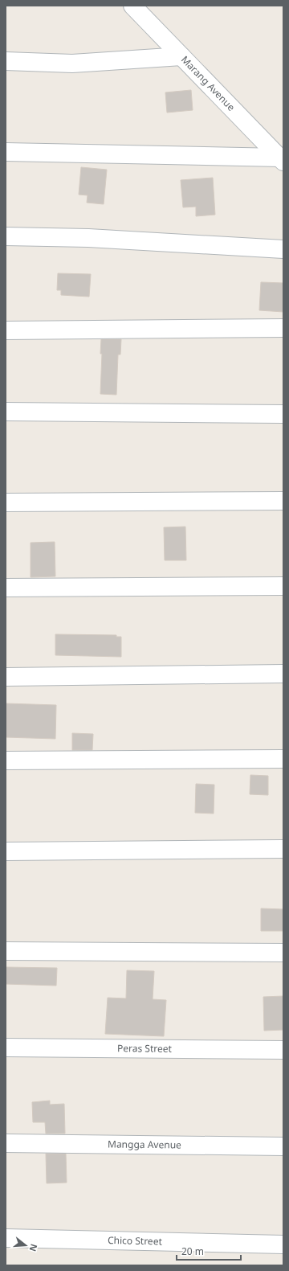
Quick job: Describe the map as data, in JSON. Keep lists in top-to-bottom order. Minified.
{"streets":{"street":["Marang Avenue","Peras Street","Mangga Avenue","Chico Street"]},"scale_bar":"20 m","north":"right"}
